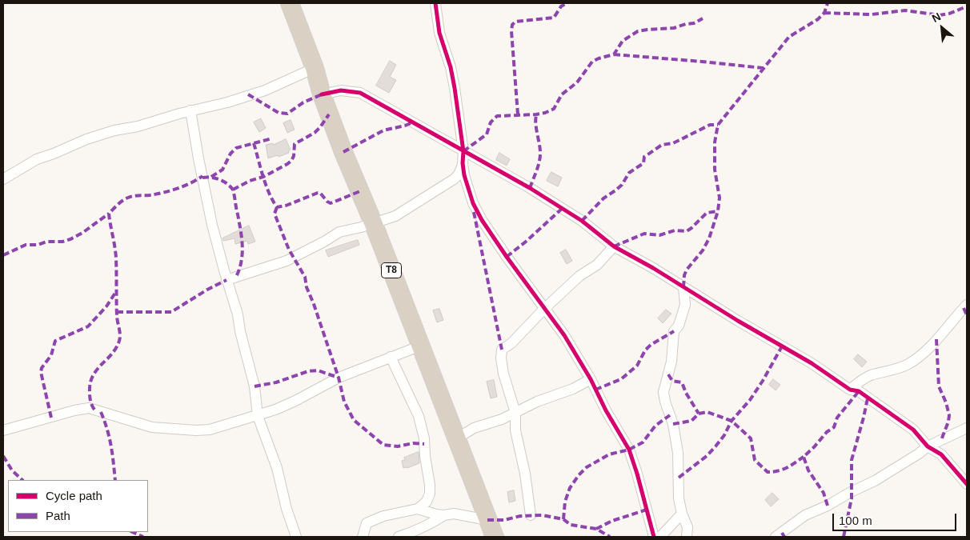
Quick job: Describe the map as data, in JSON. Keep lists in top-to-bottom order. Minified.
{"streets":{"highway":["T8"]},"legend":["Cycle path","Path"],"scale_bar":"100 m","north":"top left"}
